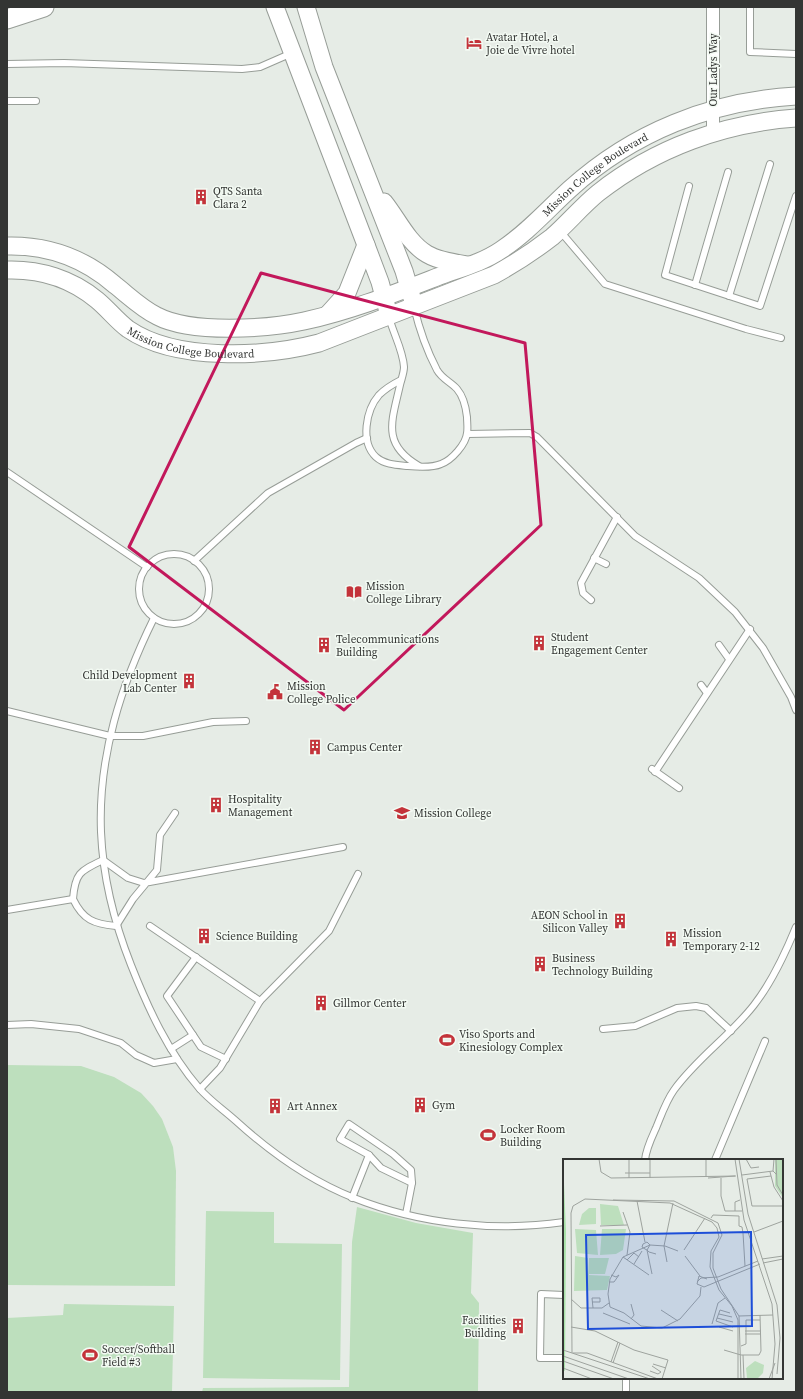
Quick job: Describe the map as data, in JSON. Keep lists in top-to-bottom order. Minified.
{"streets":{"street":["Our Ladys Way","Mission College Boulevard"]},"crossings":[["Our Ladys Way","Mission College Boulevard"]],"places":{"hotel":["Avatar Hotel, a Joie de Vivre hotel"],"building":["QTS Santa Clara 2","Student Engagement Center","Telecommunications Building","Child Development Lab Center","Campus Center","Hospitality Management","AEON School in Silicon Valley","Science Building","Mission Temporary 2-12","Business Technology Building","Gillmor Center","Gym","Art Annex","Facilities Building"],"library":["Mission College Library"],"public building":["Mission College Police"],"school or university":["Mission College"],"sports":["Viso Sports and Kinesiology Complex","Locker Room Building","Soccer/Softball Field #3"]}}
